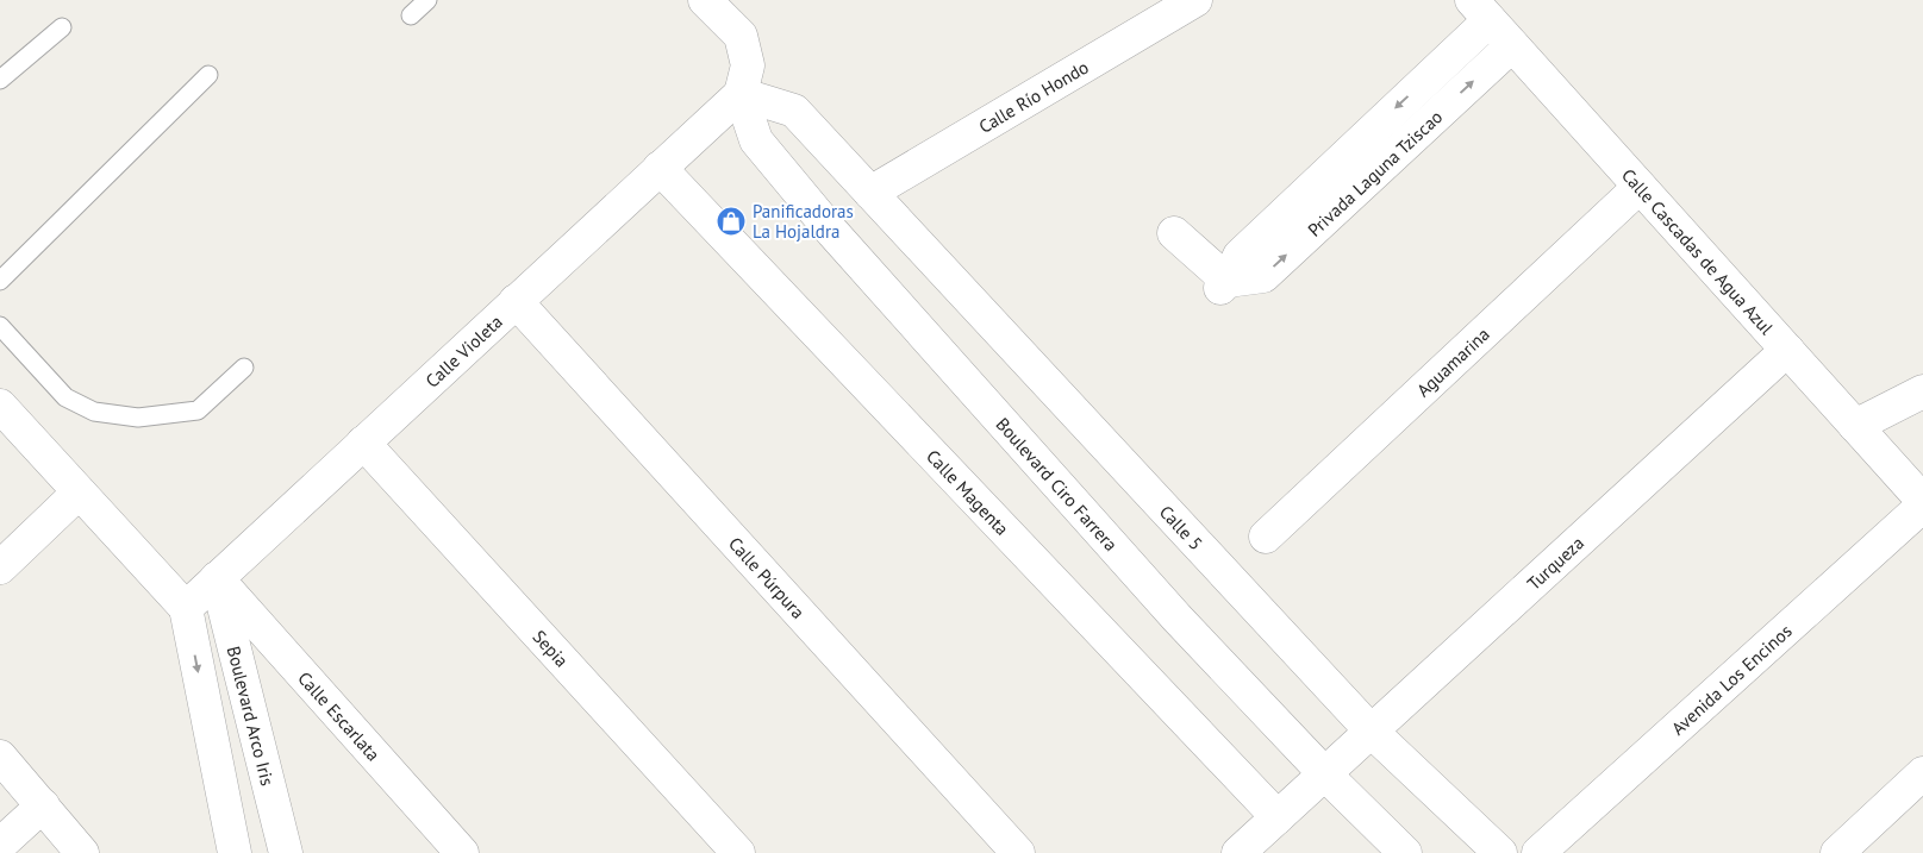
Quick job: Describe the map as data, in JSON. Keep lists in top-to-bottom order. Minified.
{"streets":{"street":["Calle Río Hondo","Privada Laguna Tziscao","Calle Cascadas de Agua Azul","Calle Violeta","Aguamarina","Boulevard Ciro Farrera","Calle Magenta","Calle 5","Turqueza","Calle Púrpura","Sepia","Avenida Los Encinos","Boulevard Arco Iris","Calle Escarlata"]},"crossings":[["Calle Río Hondo","Calle 5"],["Privada Laguna Tziscao","Calle Cascadas de Agua Azul"],["Calle Cascadas de Agua Azul","Aguamarina"],["Calle Cascadas de Agua Azul","Turqueza"],["Calle Violeta","Boulevard Ciro Farrera"],["Calle Violeta","Calle Magenta"],["Calle Violeta","Calle 5"],["Calle Violeta","Calle Púrpura"],["Calle Violeta","Sepia"],["Calle Violeta","Boulevard Arco Iris"],["Calle Violeta","Calle Escarlata"],["Boulevard Ciro Farrera","Calle 5"],["Boulevard Ciro Farrera","Turqueza"],["Calle Magenta","Turqueza"],["Calle 5","Turqueza"],["Boulevard Arco Iris","Calle Escarlata"]],"places":{"shop":["Panificadoras La Hojaldra"]}}
